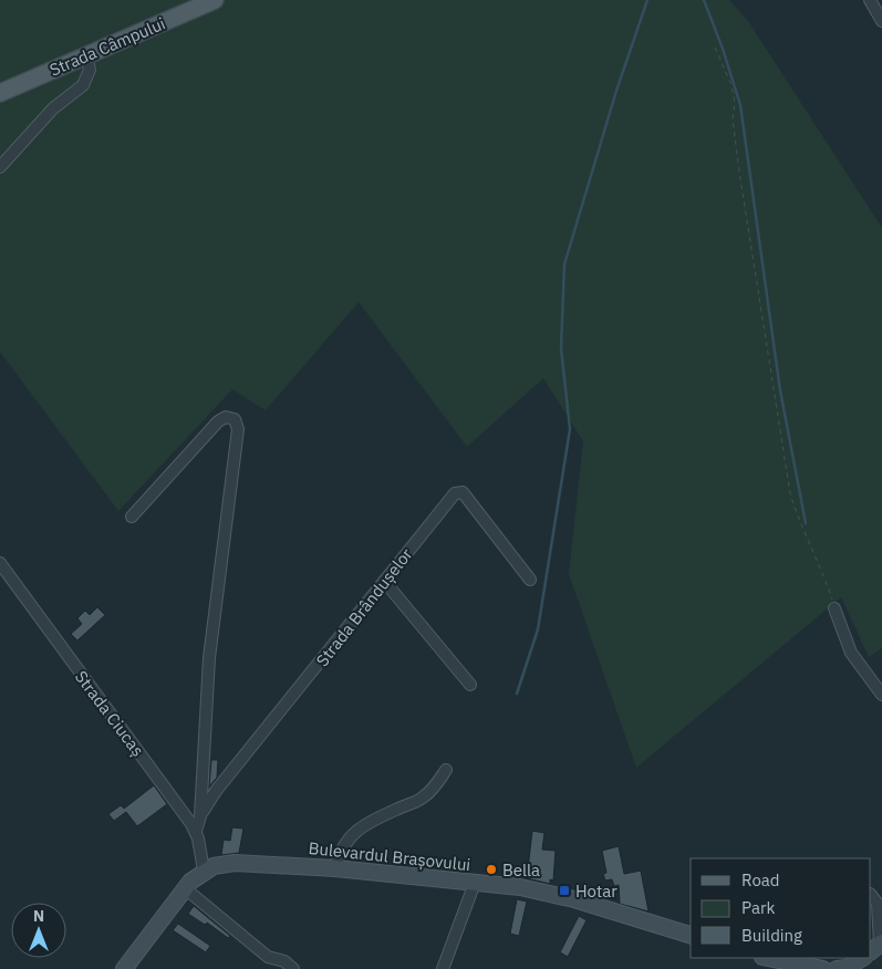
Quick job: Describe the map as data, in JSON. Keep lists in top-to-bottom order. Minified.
{"streets":{"main road":["Strada Câmpului","Bulevardul Brașovului"],"street":["Strada Brândușelor","Strada Ciucaș"]},"crossings":[["Strada Brândușelor","Strada Ciucaș"],["Strada Ciucaș","Bulevardul Brașovului"]],"places":{"other":["Bella"],"transit":["Hotar"]},"legend":["Road","Park","Building"],"north":"top"}
